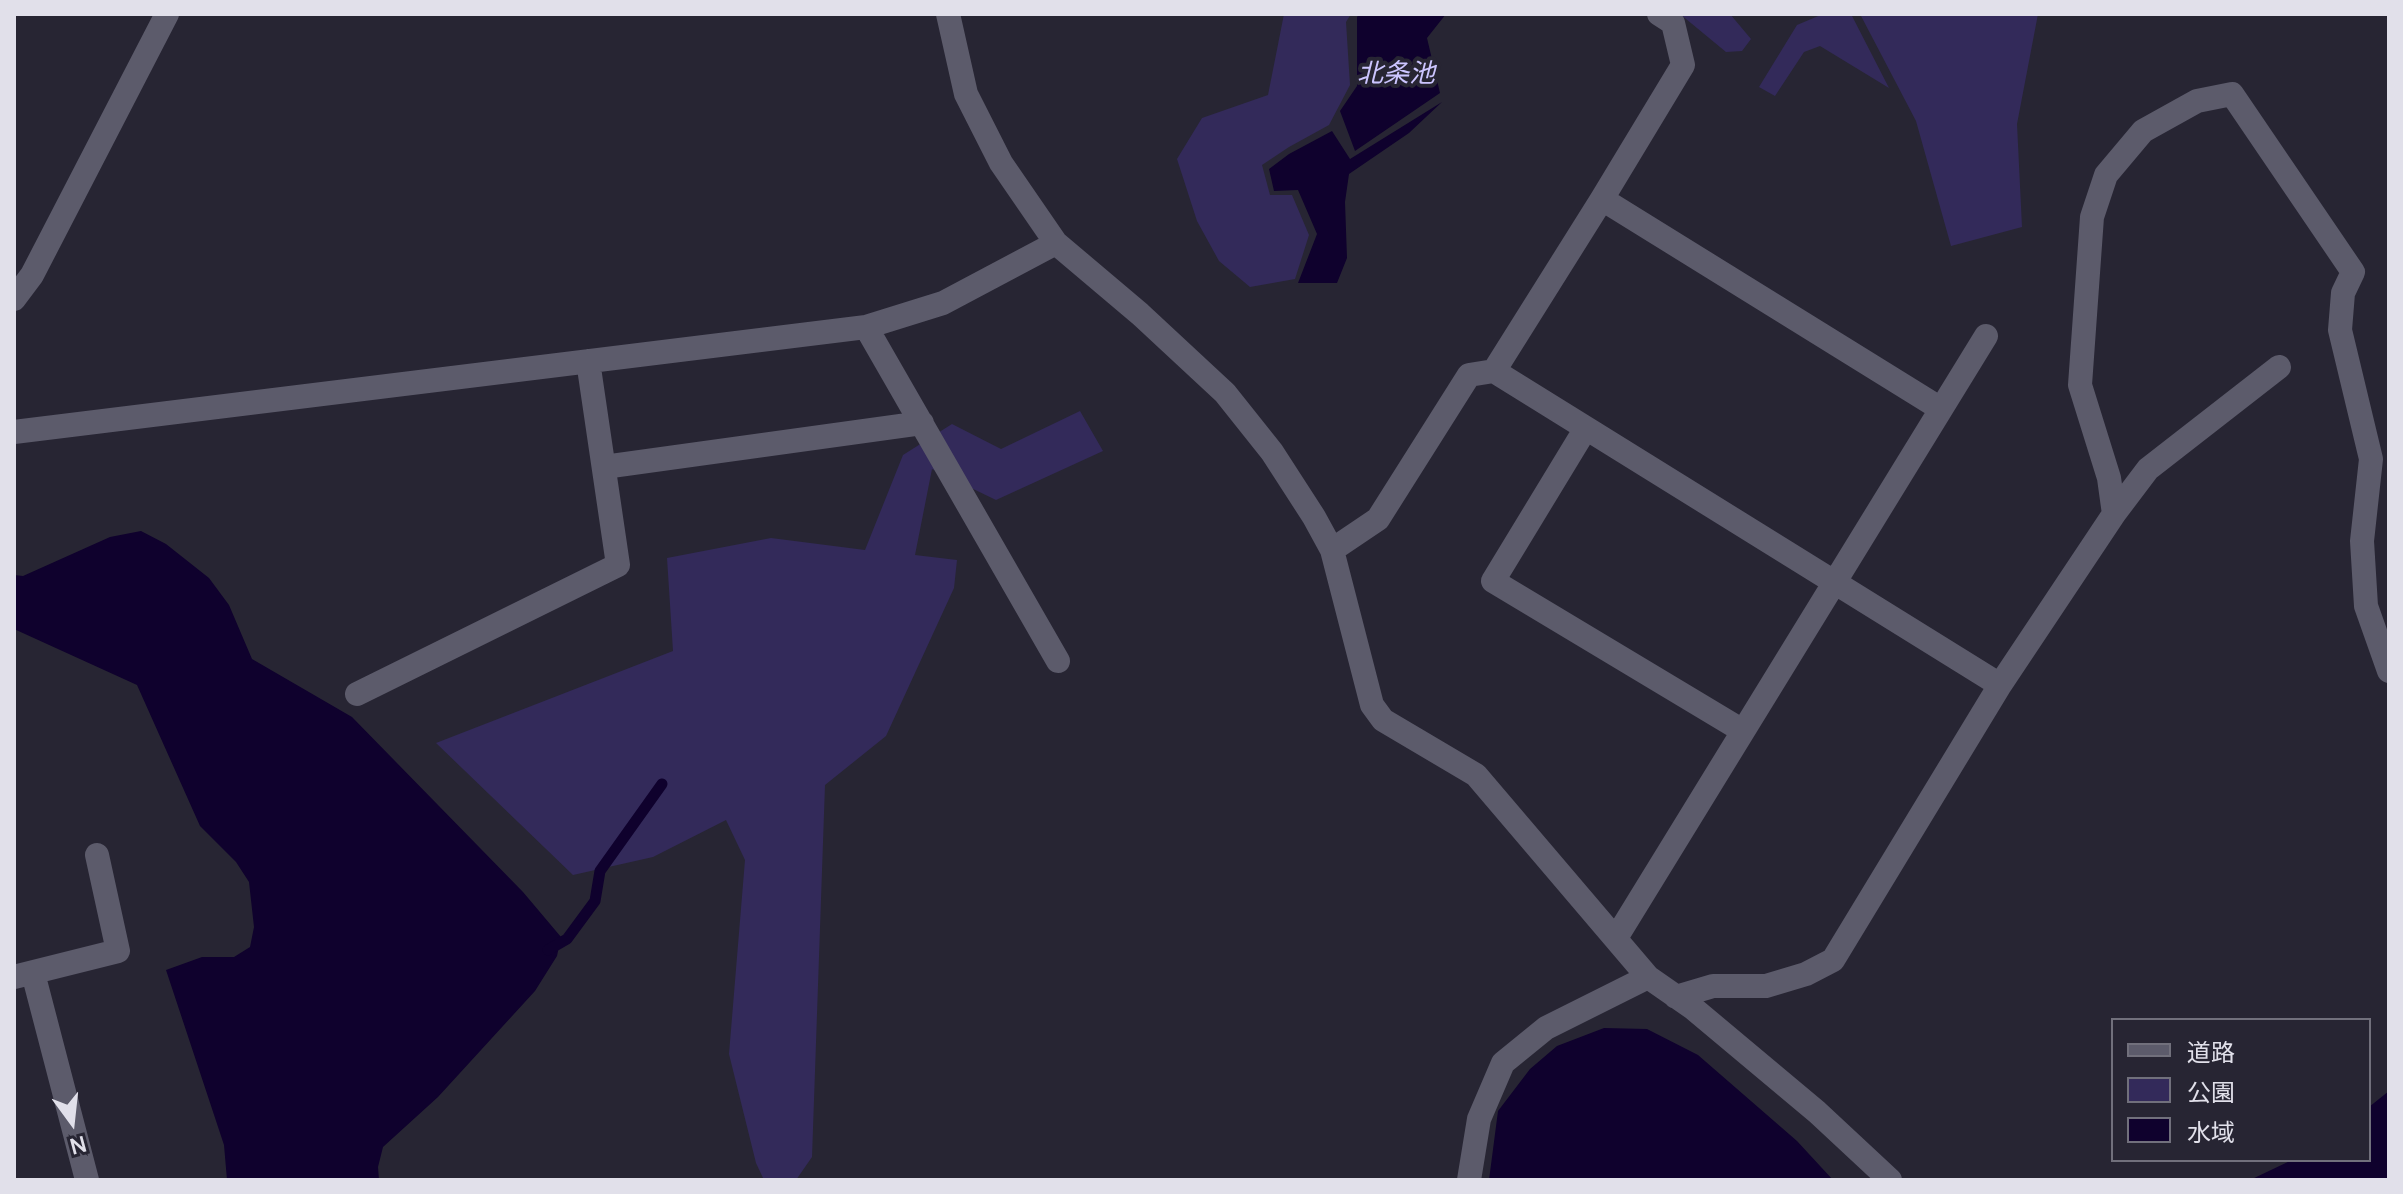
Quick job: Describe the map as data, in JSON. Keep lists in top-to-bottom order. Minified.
{"water":["北条池"],"legend":["道路","公園","水域"],"north":"bottom"}
